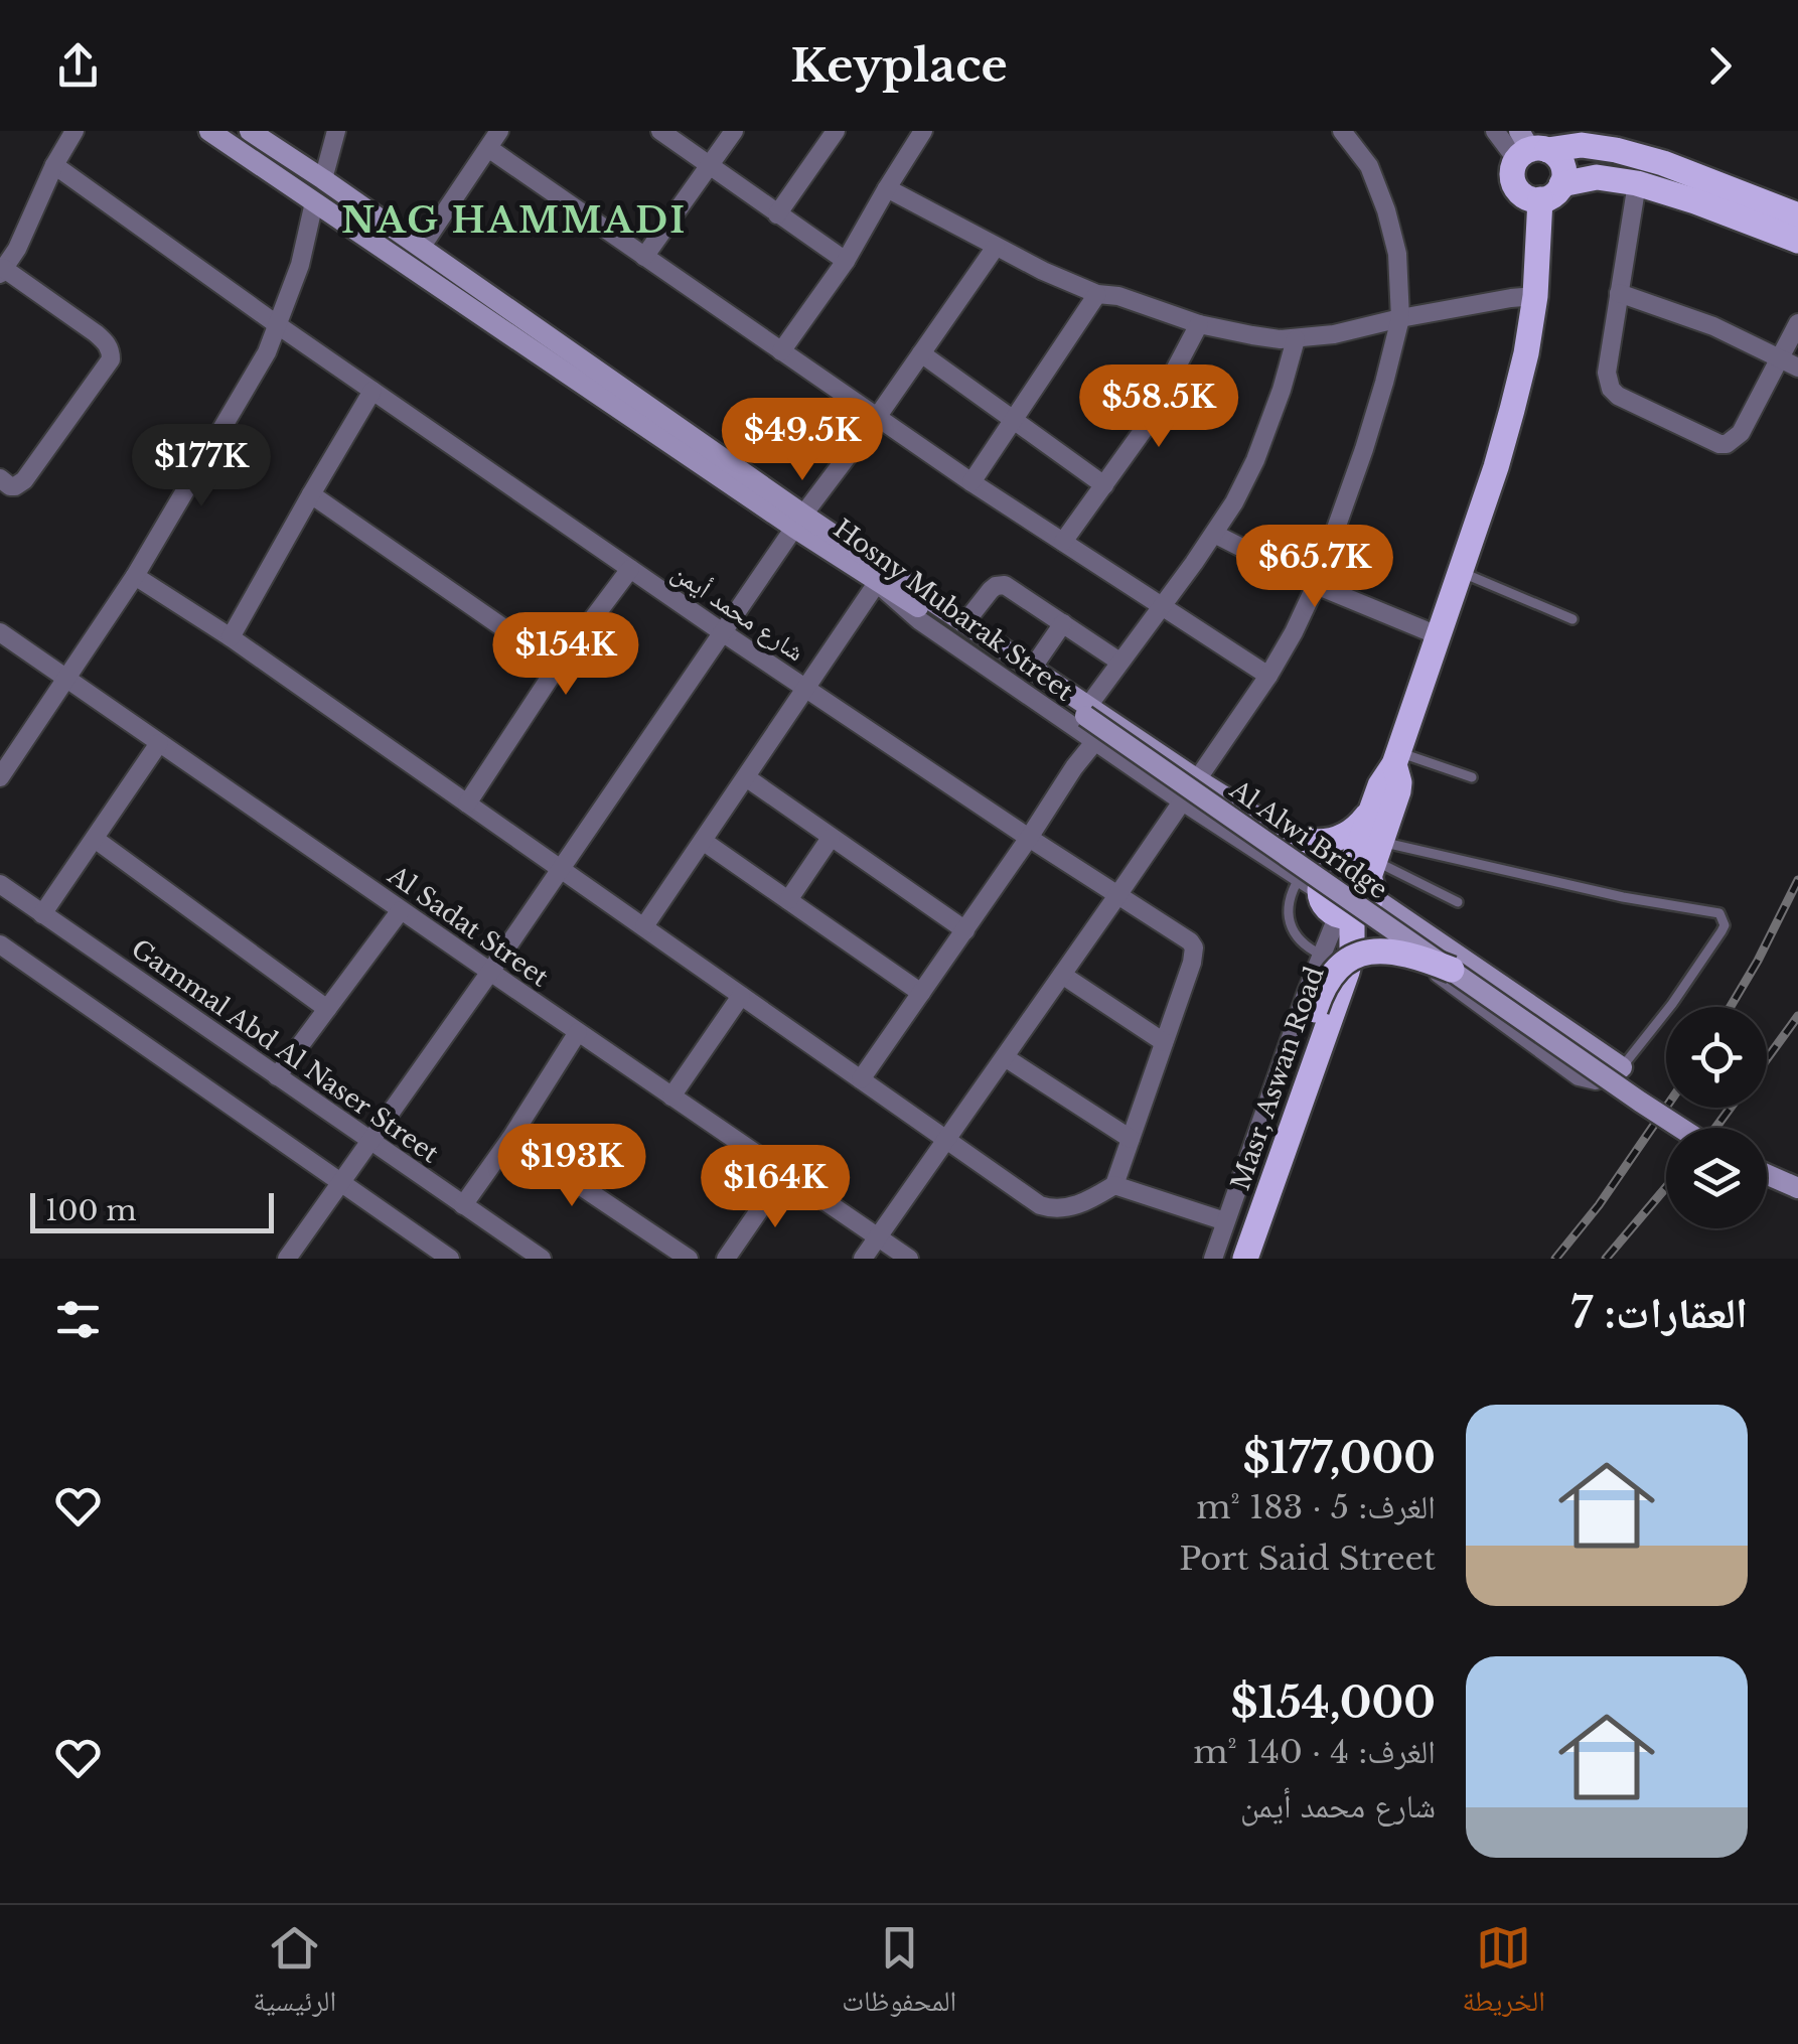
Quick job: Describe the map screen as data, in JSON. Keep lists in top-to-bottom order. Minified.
{"streets":{"main road":["Hosny Mubarak Street","Al Alwi Bridge","Masr, Aswan Road"],"street":["شارع محمد أيمن","Al Sadat Street","Gammal Abd Al Naser Street"]},"crossings":[["Hosny Mubarak Street","Al Alwi Bridge"],["Hosny Mubarak Street","Masr, Aswan Road"]],"districts":["NAG HAMMADI"],"scale_bar":"100 m","page":{"header":"Keyplace","price":["$58.5K","$49.5K","$177K","$65.7K","$154K","$193K","$164K"],"scale":"100 m","heading":"العقارات: 7","list":[{"name":"$177,000","note":"الغرف: 5 · 183 m² · Port Said Street"},{"name":"$154,000","note":"الغرف: 4 · 140 m² · شارع محمد أيمن"}],"tabs":["الخريطة","المحفوظات","الرئيسية"]}}
